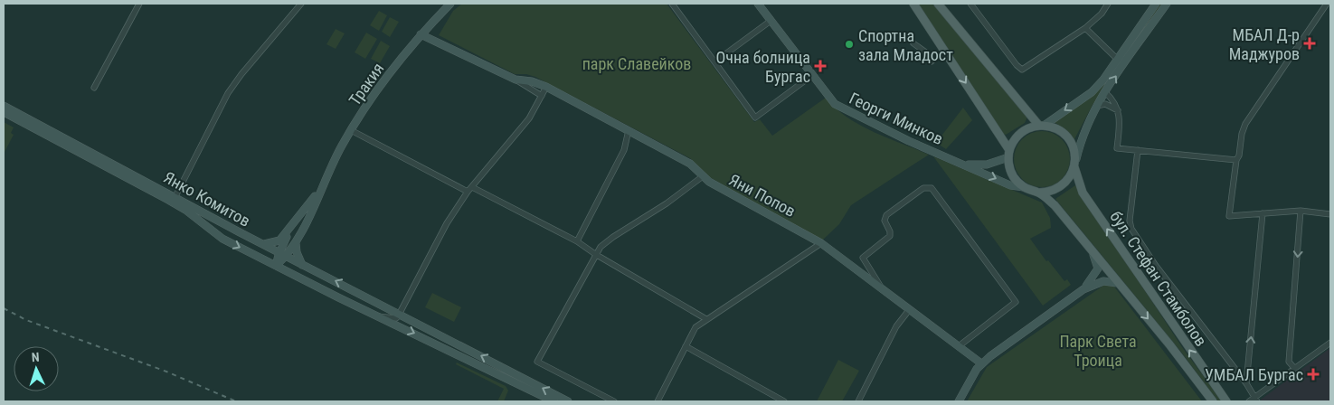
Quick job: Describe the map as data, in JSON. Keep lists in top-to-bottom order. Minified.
{"streets":{"main road":["Тракия","Георги Минков","Яни Попов","Янко Комитов","бул. Стефан Стамболов"]},"crossings":[["Тракия","Яни Попов"],["Тракия","Янко Комитов"],["Георги Минков","бул. Стефан Стамболов"]],"parks":["парк Славейков","Парк Света Троица"],"places":{"health":["МБАЛ Д-р Маджуров","Oчна болница Бургас","УМБАЛ Бургас"],"other":["Спортна зала Младост"]},"north":"top"}
